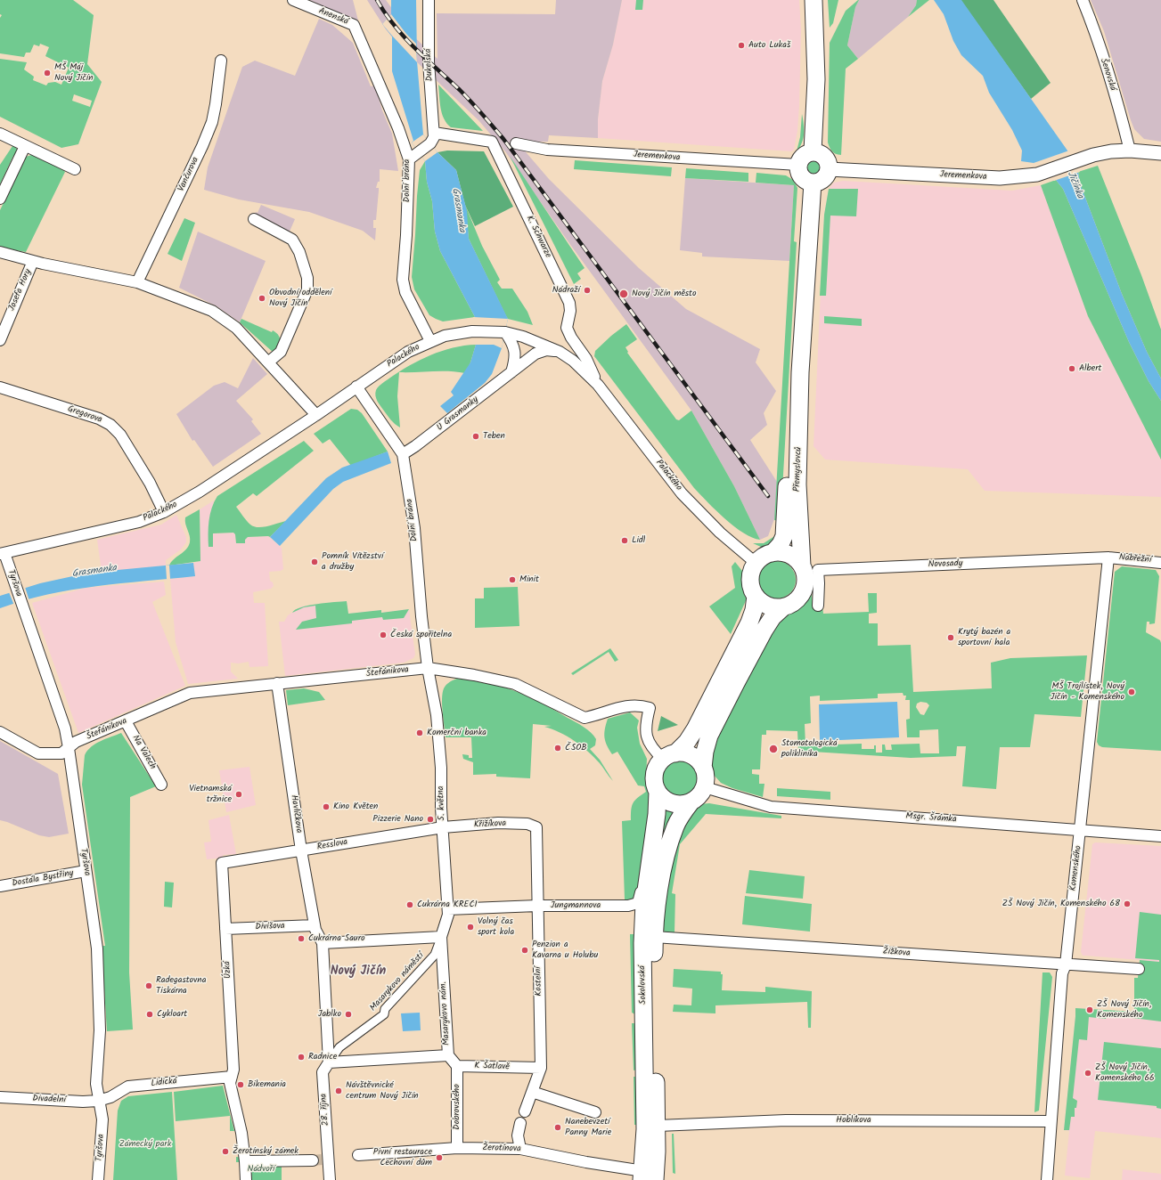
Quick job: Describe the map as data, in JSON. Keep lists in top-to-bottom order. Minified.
{"streets":{"main road":["Přemyslovců","Sokolovská"],"street":["Anenská","Dukelská","Šenovská","Jeremenkova","Vančurova","Dolní brána","K. Schwarze","Josefa Hory","Palackého","U Grasmanky","Gregorova","Nábřežní","Novosady","Tyršova","Štefánikova","Na Valech","5. května","Havlíčkova","Msgr. Šrámka","Křižíkova","Resslova","Komenského","Dostála Bystřiny","Jungmannova","Divišova","Žižkova","Úzká","Kostelní","Masarykovo náměstí","Masarykovo nám.","K Šatlavě","Lidická","Divadelní","Dobrovského","28. října","Hoblíkova","Žerotínova"]},"crossings":[["Anenská","Dolní brána"],["Dukelská","K. Schwarze"],["Šenovská","Jeremenkova"],["Jeremenkova","Přemyslovců"],["Dolní brána","Palackého"],["Dolní brána","U Grasmanky"],["Dolní brána","Štefánikova"],["Dolní brána","5. května"],["K. Schwarze","Palackého"],["Palackého","U Grasmanky"],["Palackého","Gregorova"],["Palackého","Přemyslovců"],["Palackého","Tyršova"],["Nábřežní","Novosady"],["Nábřežní","Komenského"],["Novosady","Komenského"],["Tyršova","Štefánikova"],["Tyršova","Dostála Bystřiny"],["Tyršova","Lidická"],["Tyršova","Divadelní"],["Štefánikova","Na Valech"],["Štefánikova","5. května"],["Štefánikova","Havlíčkova"],["Štefánikova","Msgr. Šrámka"],["Štefánikova","Sokolovská"],["5. května","Křižíkova"],["5. května","Resslova"],["5. května","Jungmannova"],["5. května","Masarykovo náměstí"],["5. května","Masarykovo nám."],["Havlíčkova","Resslova"],["Havlíčkova","Divišova"],["Msgr. Šrámka","Komenského"],["Msgr. Šrámka","Sokolovská"],["Křižíkova","Resslova"],["Křižíkova","Kostelní"],["Resslova","Úzká"],["Komenského","Žižkova"],["Komenského","Hoblíkova"],["Jungmannova","Kostelní"],["Jungmannova","Sokolovská"],["Divišova","Úzká"],["Žižkova","Sokolovská"],["Úzká","Lidická"],["Kostelní","K Šatlavě"],["Masarykovo náměstí","Masarykovo nám."],["Masarykovo náměstí","28. října"],["Sokolovská","Hoblíkova"],["Sokolovská","Žerotínova"],["Masarykovo nám.","28. října"],["K Šatlavě","Dobrovského"],["Lidická","Divadelní"],["Dobrovského","Žerotínova"]],"districts":["Nový Jičín"],"water":["Jičínka","Grasmanka"],"parks":["Zámecký park","Nádvoří"],"places":["Auto Lukaš","MŠ Máj Nový Jičín","Nádraží","Nový Jičín město","Obvodní oddělení Nový Jičín","Albert","Teben","Lidl","Pomník Vítězství a družby","Minit","Česká spořitelna","Krytý bazén a sportovní hala","MŠ Trojlístek, Nový Jičín - Komenského","Komerční banka","ČSOB","Stomatologická poliklinika","Vietnamská tržnice","Kino Květen","Pizzerie Nano","ZŠ Nový Jičín, Komenského 68","Cukrárna KRECI","Volný čas sport kola","Cukrárna Sauro","Penzion a Kavarna u Holubu","Radegastovna Tiskárna","ZŠ Nový Jičín, Komenského","Cykloart","Jablko","Radnice","ZŠ Nový Jičín, Komenského 66","Bikemania","Návštěvnické centrum Nový Jičín","Nanebevzetí Panny Marie","Žerotínský zámek","Pivní restaurace Cechovní dům"]}
